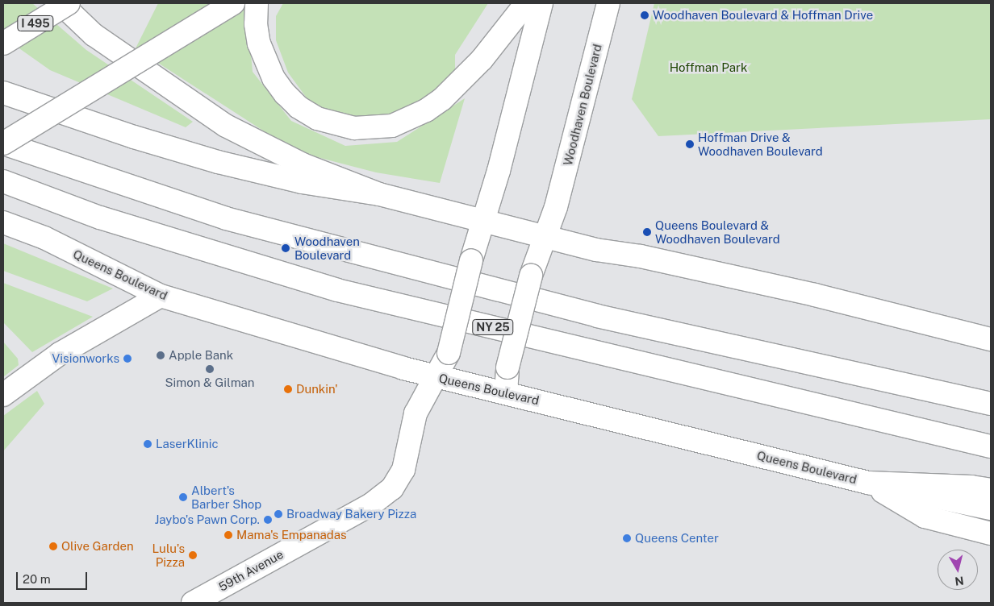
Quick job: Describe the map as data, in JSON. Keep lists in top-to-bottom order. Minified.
{"streets":{"main road":["I 495","Woodhaven Boulevard","Queens Boulevard","NY 25","59th Avenue"]},"crossings":[["Woodhaven Boulevard","Queens Boulevard"],["Queens Boulevard","59th Avenue"]],"parks":["Hoffman Park"],"places":["Woodhaven Boulevard & Hoffman Drive","Hoffman Drive & Woodhaven Boulevard","Queens Boulevard & Woodhaven Boulevard","Woodhaven Boulevard","Apple Bank","Visionworks","Simon & Gilman","Dunkin'","LaserKlinic","Albert's Barber Shop","Broadway Bakery Pizza","Jaybo's Pawn Corp.","Mama's Empanadas","Queens Center","Olive Garden","Lulu's Pizza"],"scale_bar":"20 m","north":"bottom"}
